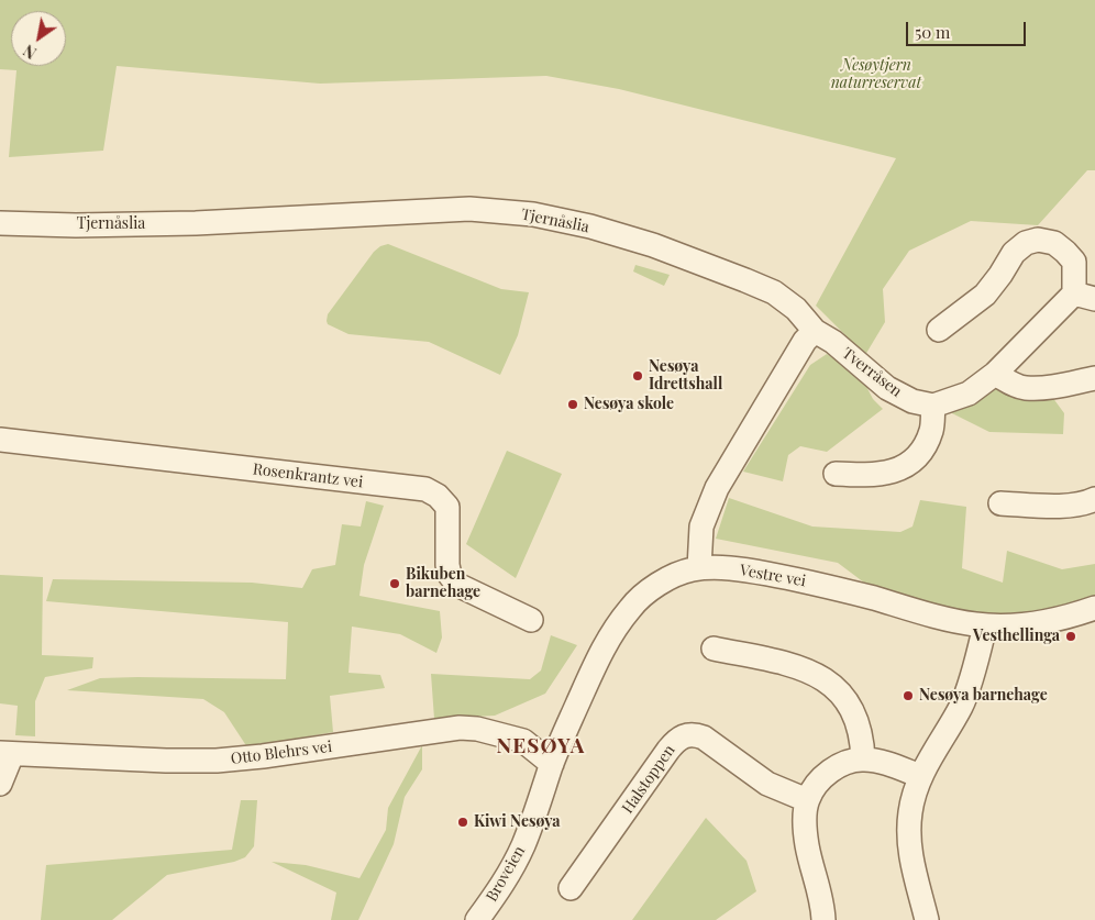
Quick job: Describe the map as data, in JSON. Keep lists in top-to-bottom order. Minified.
{"streets":{"street":["Tjernåslia","Tverråsen","Rosenkrantz vei","Vestre vei","Otto Blehrs vei","Halstoppen","Broveien"]},"crossings":[["Tjernåslia","Tverråsen"],["Vestre vei","Otto Blehrs vei"],["Vestre vei","Broveien"],["Otto Blehrs vei","Broveien"]],"districts":["NESØYA"],"parks":["Nesøytjern naturreservat"],"places":["Nesøya Idrettshall","Nesøya skole","Bikuben barnehage","Vesthellinga","Nesøya barnehage","Kiwi Nesøya"],"scale_bar":"50 m","north":"bottom left"}
